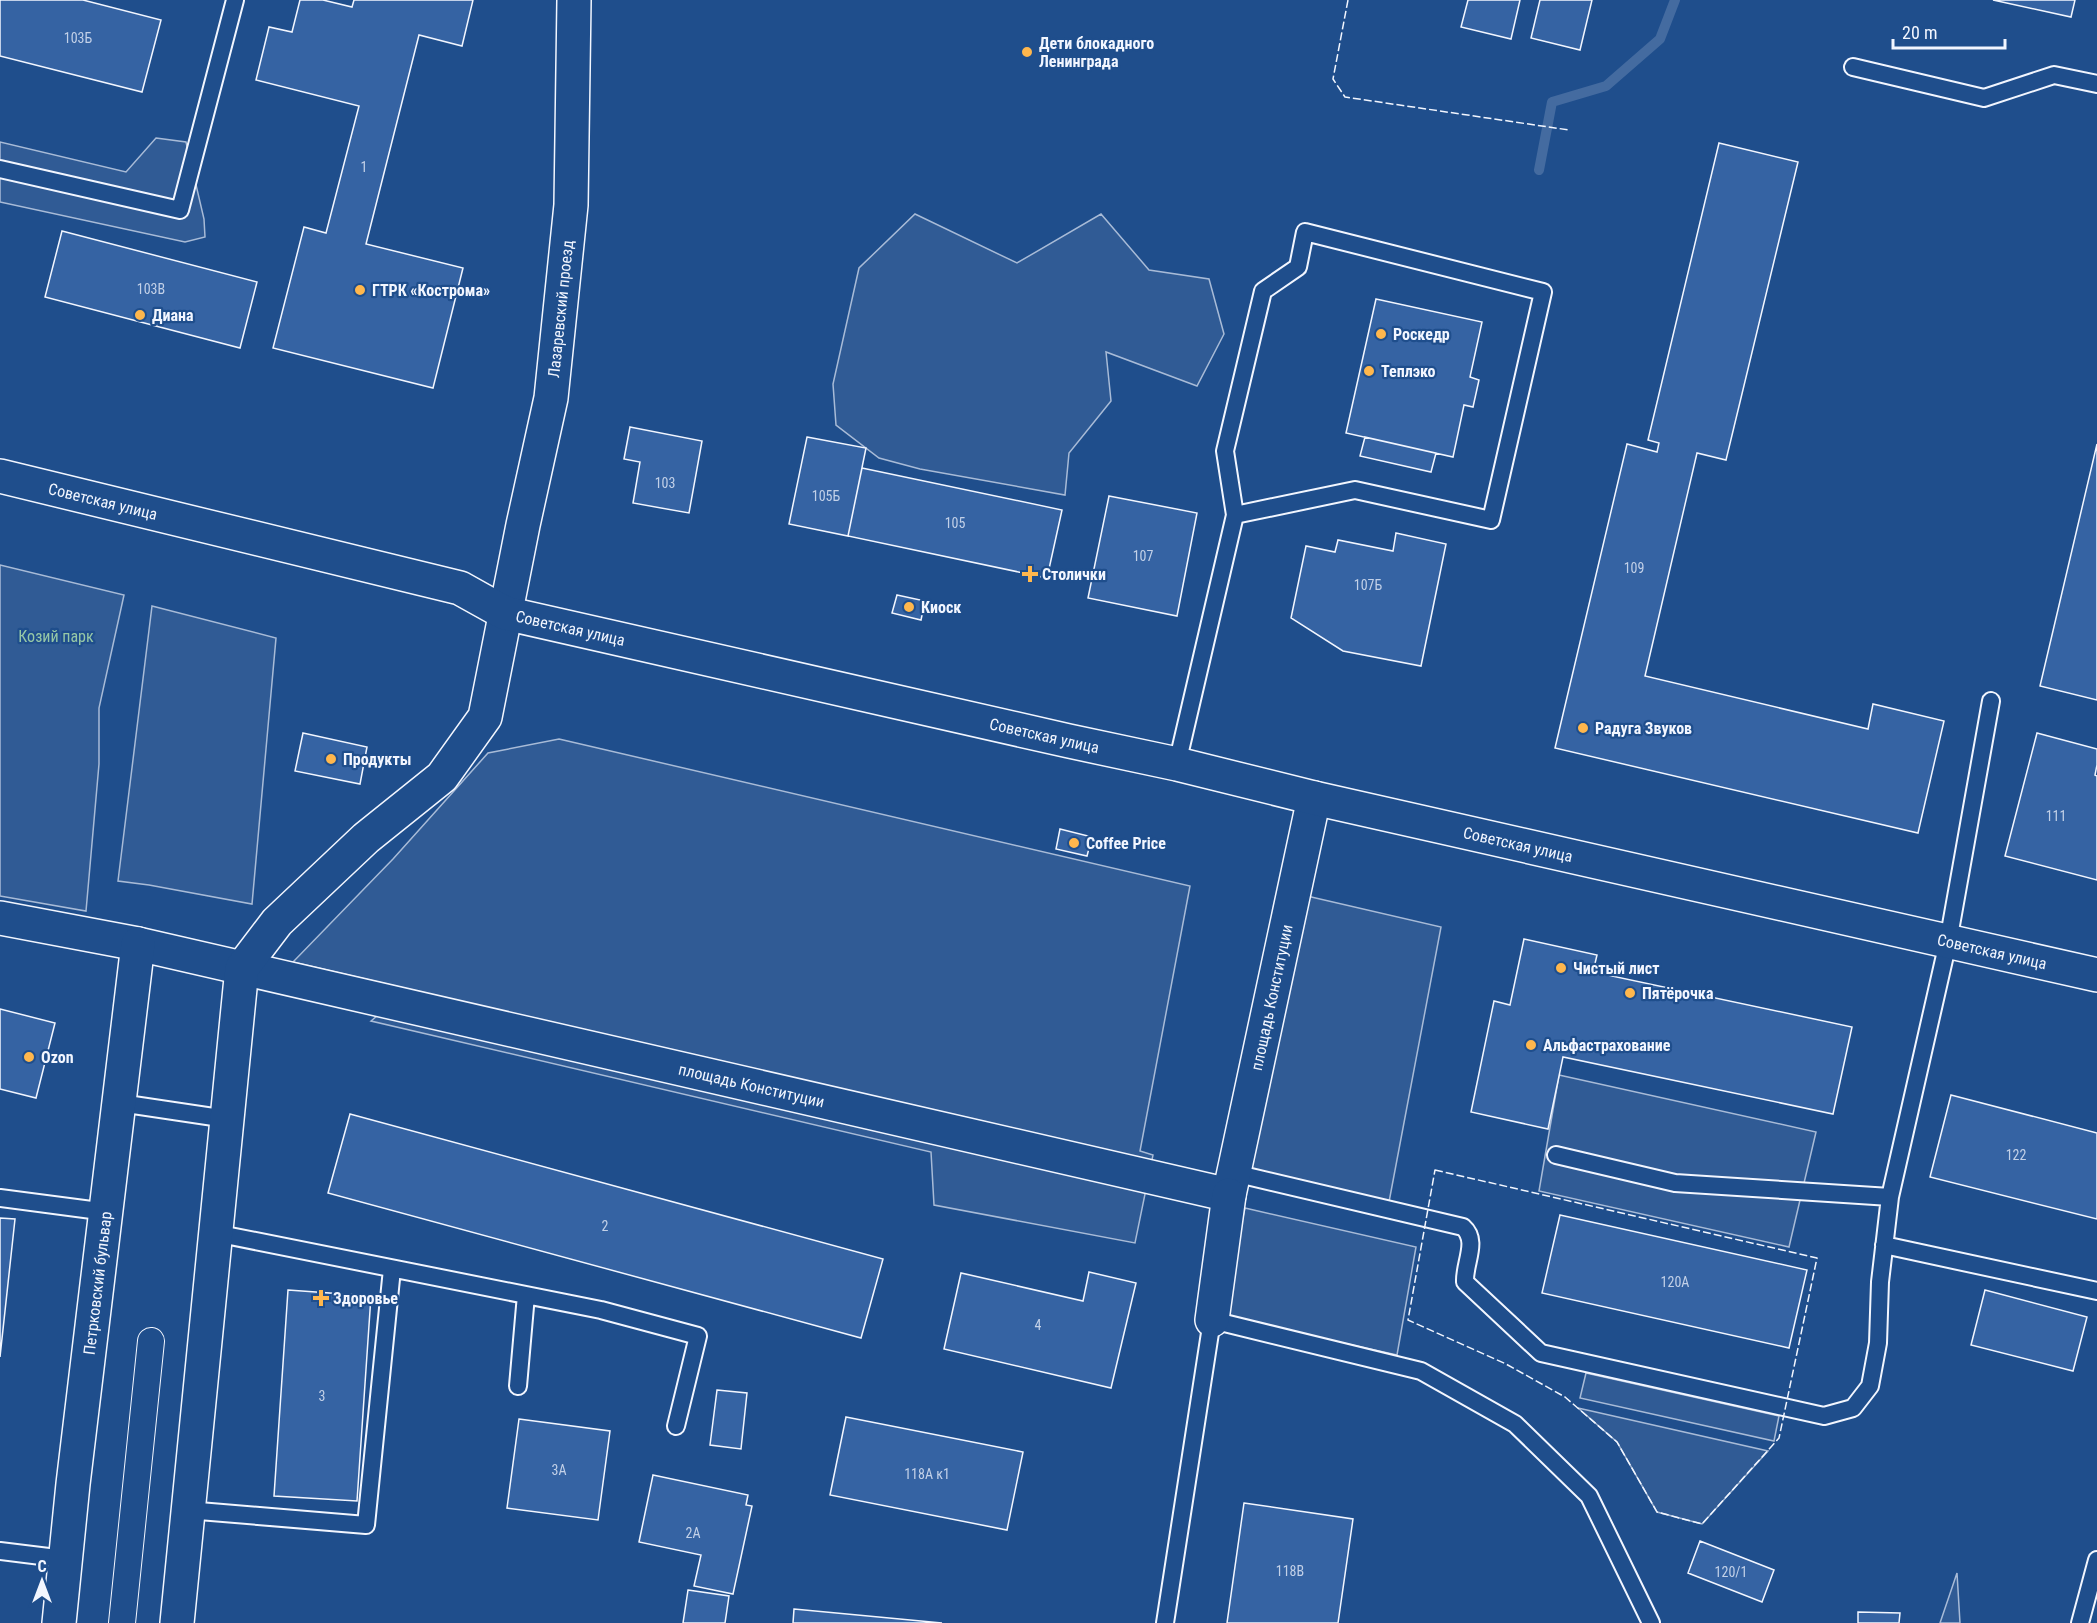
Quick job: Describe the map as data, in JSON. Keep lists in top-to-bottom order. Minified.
{"streets":{"street":["Лазаревский проезд","Советская улица","площадь Конституции","Петрковский бульвар"]},"crossings":[["Лазаревский проезд","Советская улица"],["Советская улица","площадь Конституции"],["площадь Конституции","Петрковский бульвар"]],"parks":["Козий парк"],"places":{"other":["Дети блокадного Ленинграда","ГТРК «Кострома»","Диана","Роскедр","Теплэко","Киоск","Радуга Звуков","Продукты","Coffee Price","Чистый лист","Пятёрочка","Альфастрахование","Ozon"],"health":["Столички","Здоровье"]},"house_numbers":["103Б","1","103В","103","105Б","105","107","109","107Б","111","122","2","120А","4","3","3А","118А к1","2А","118В","120/1"],"scale_bar":"20 m","north":"top"}
